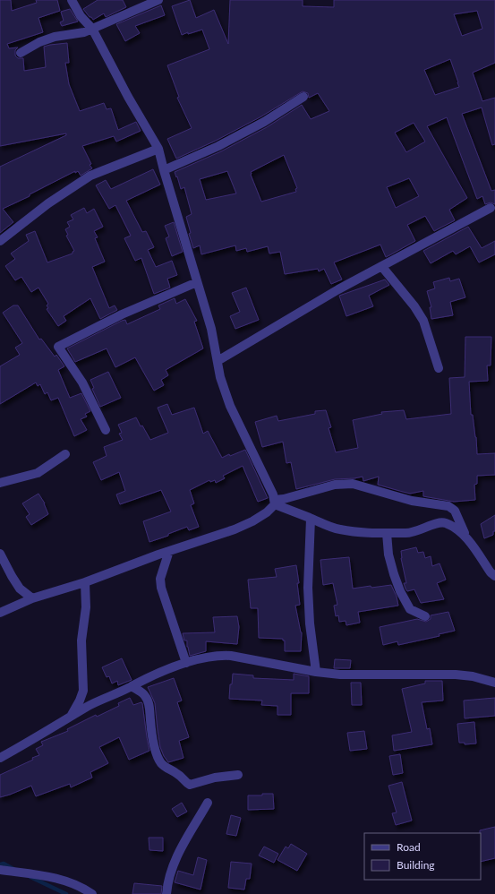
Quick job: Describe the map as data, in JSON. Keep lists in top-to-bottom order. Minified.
{"legend":["Road","Building"]}
